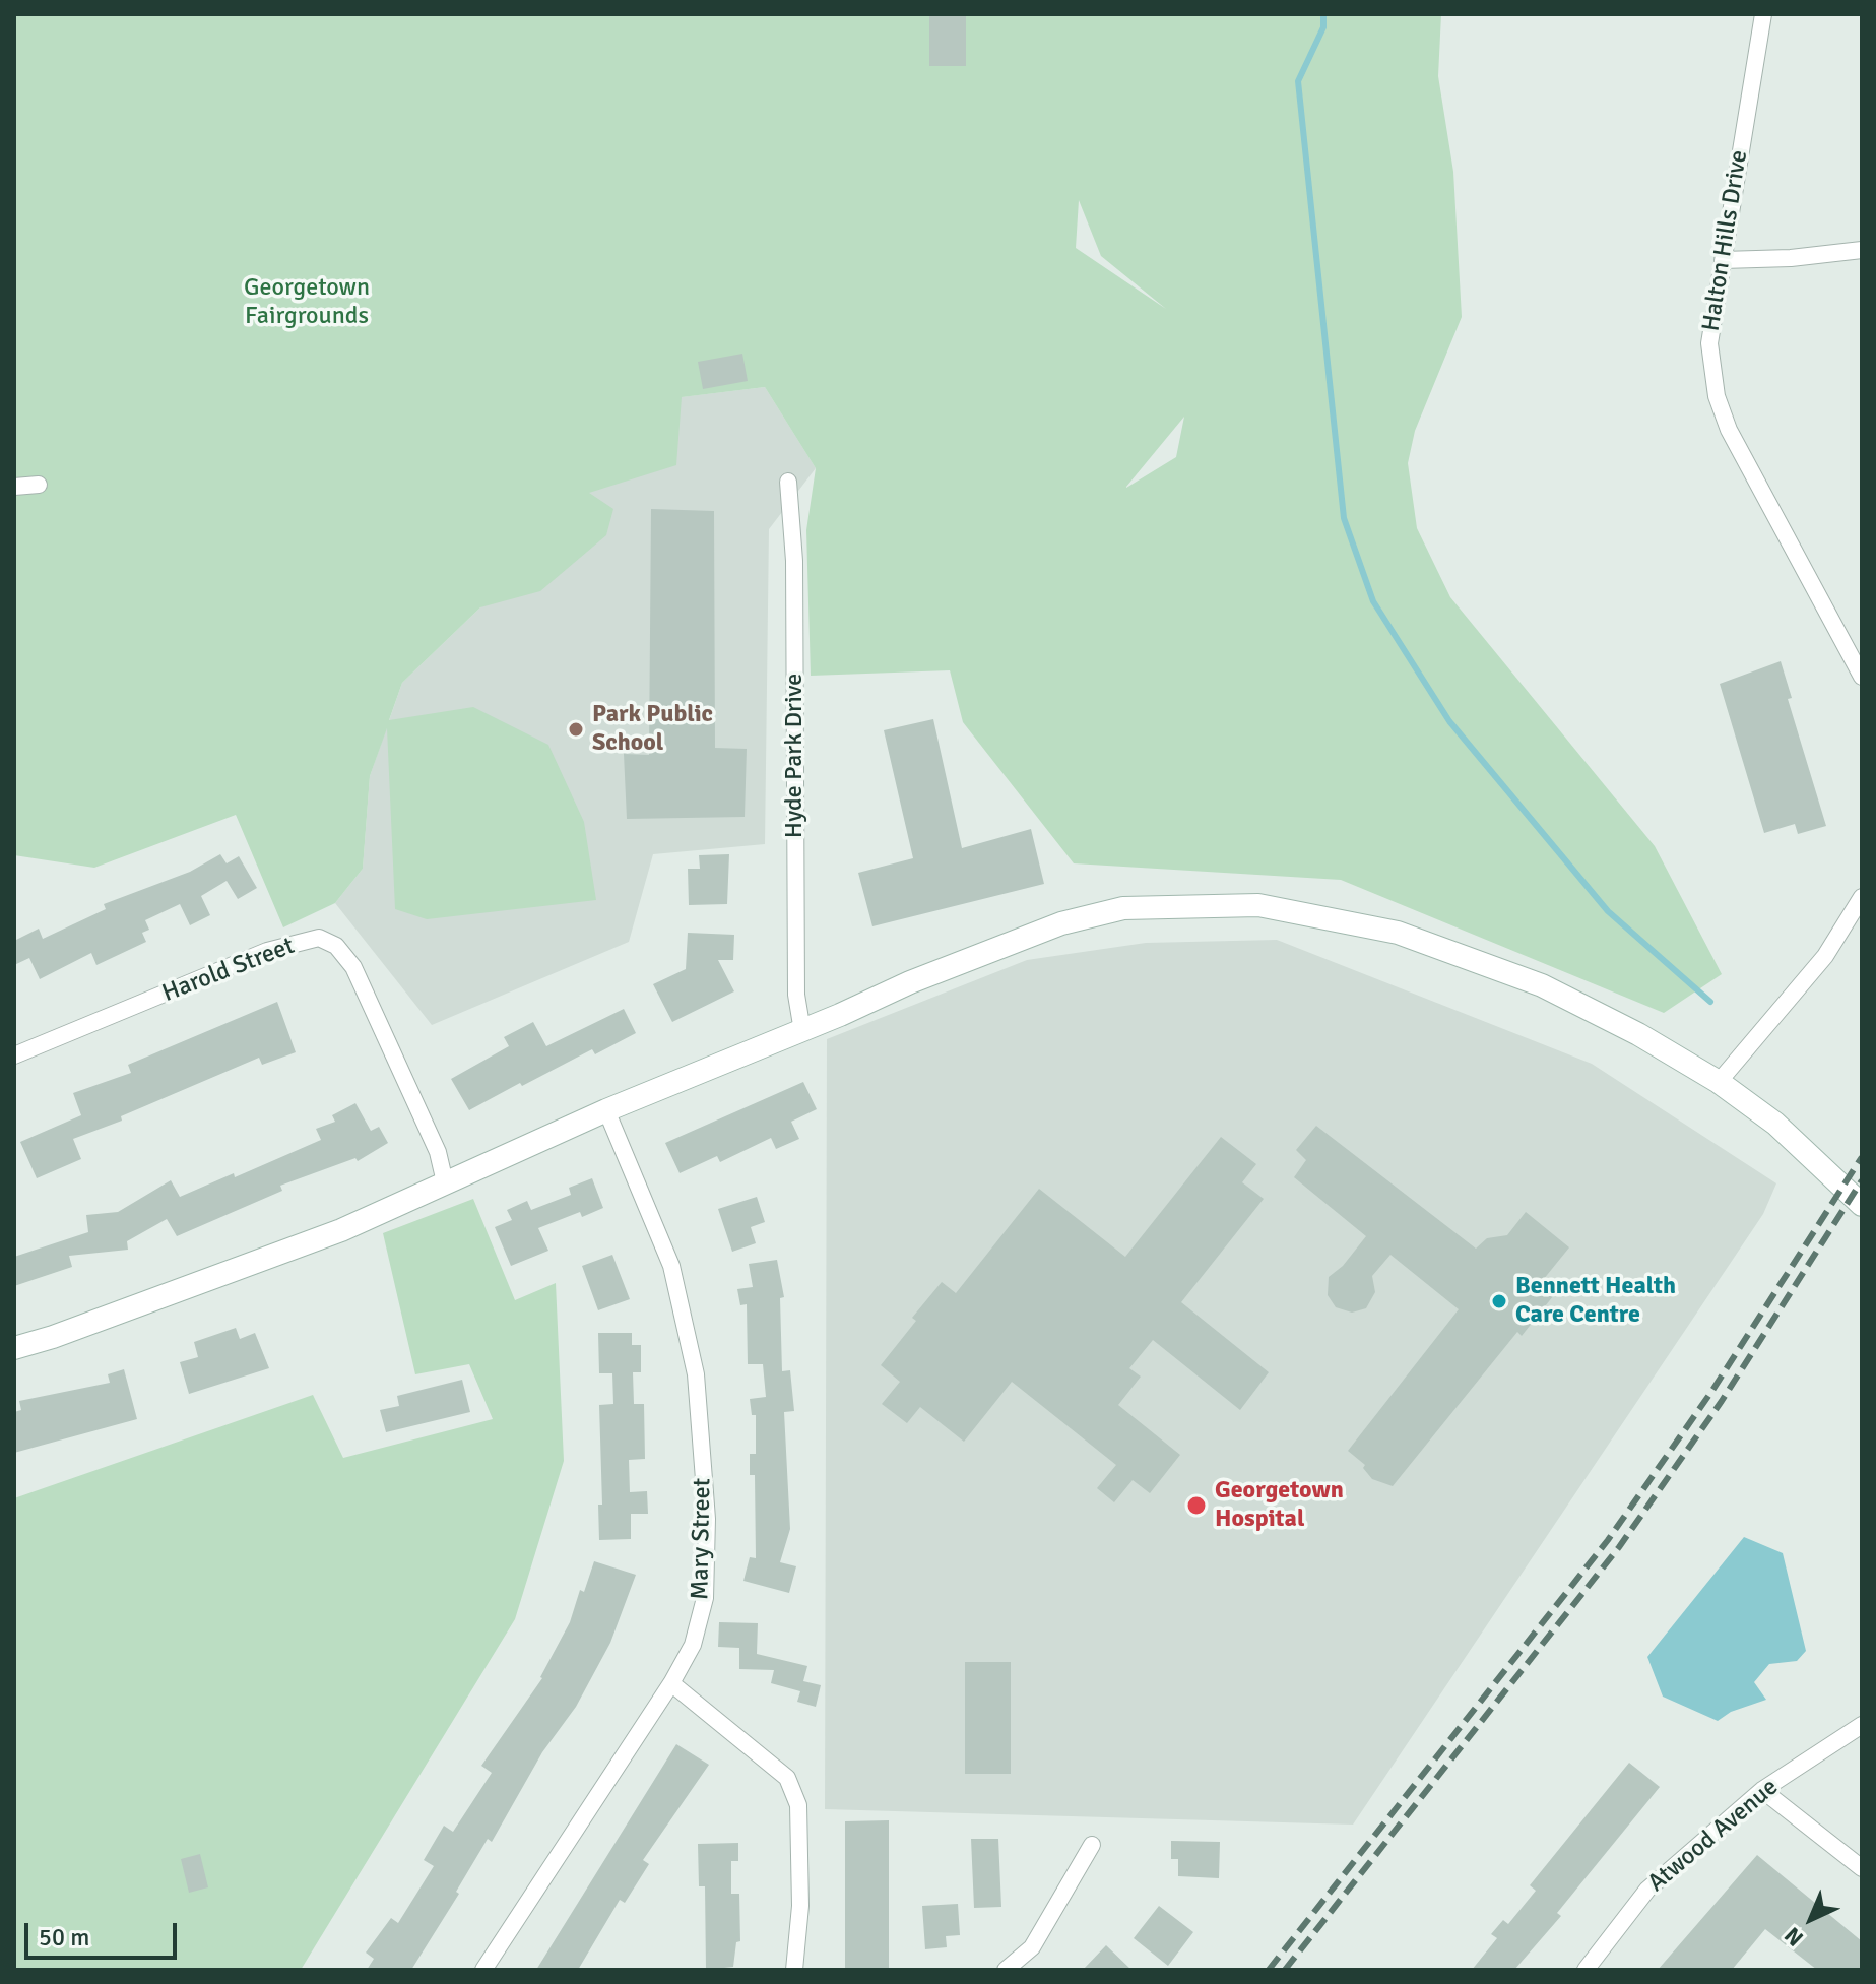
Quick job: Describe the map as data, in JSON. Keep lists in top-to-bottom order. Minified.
{"streets":{"street":["Halton Hills Drive","Hyde Park Drive","Harold Street","Mary Street","Atwood Avenue"]},"parks":["Georgetown Fairgrounds"],"places":["Park Public School","Bennett Health Care Centre","Georgetown Hospital"],"scale_bar":"50 m","north":"bottom left"}
